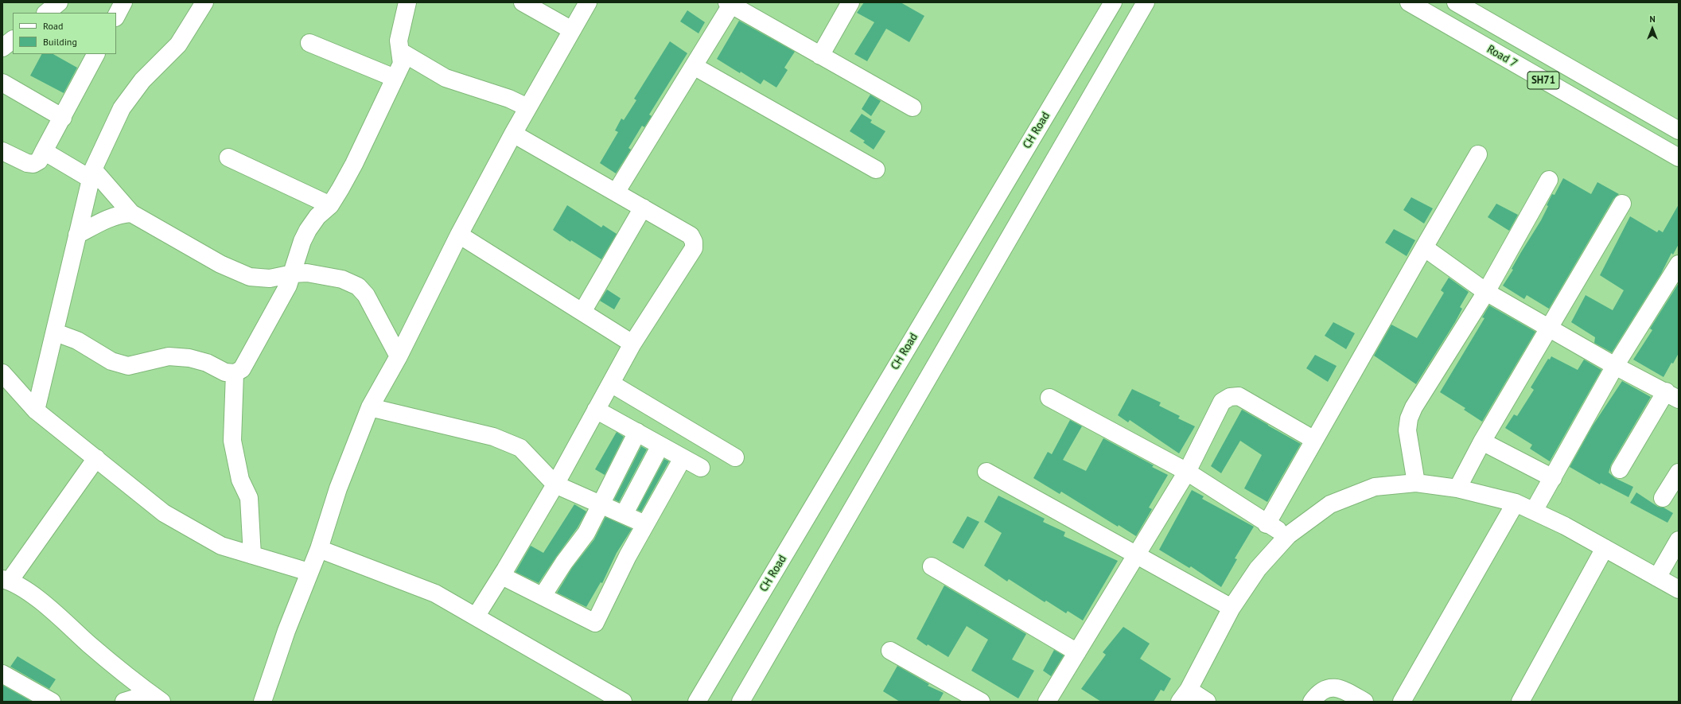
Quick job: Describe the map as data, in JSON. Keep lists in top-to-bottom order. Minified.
{"streets":{"street":["Road 7","SH71","CH Road"]},"legend":["Road","Building"],"north":"top"}
